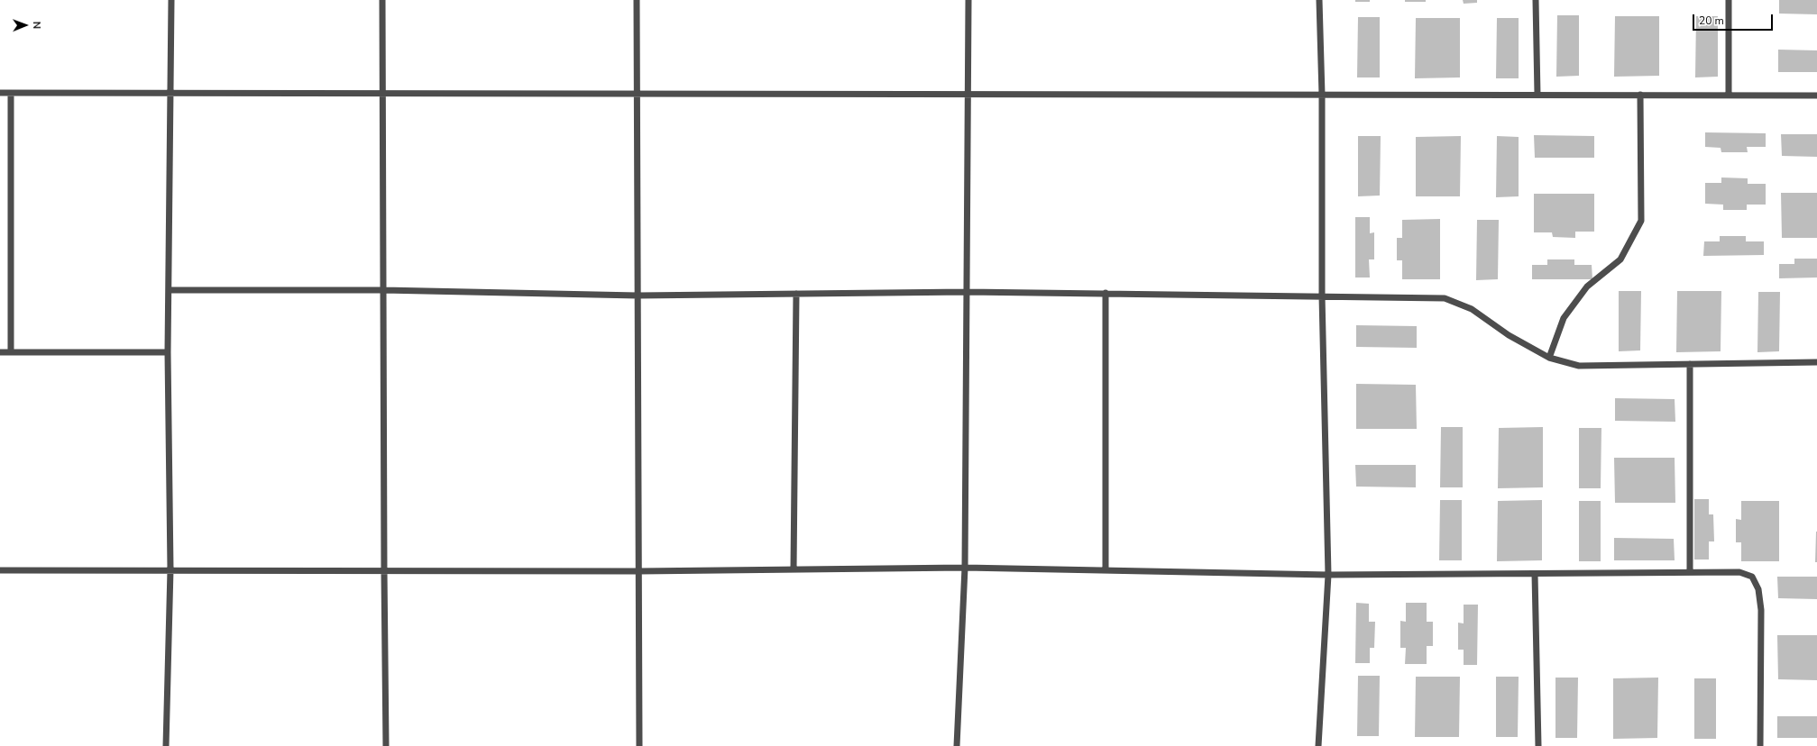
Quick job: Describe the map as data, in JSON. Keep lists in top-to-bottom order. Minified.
{"scale_bar":"20 m","north":"right"}
